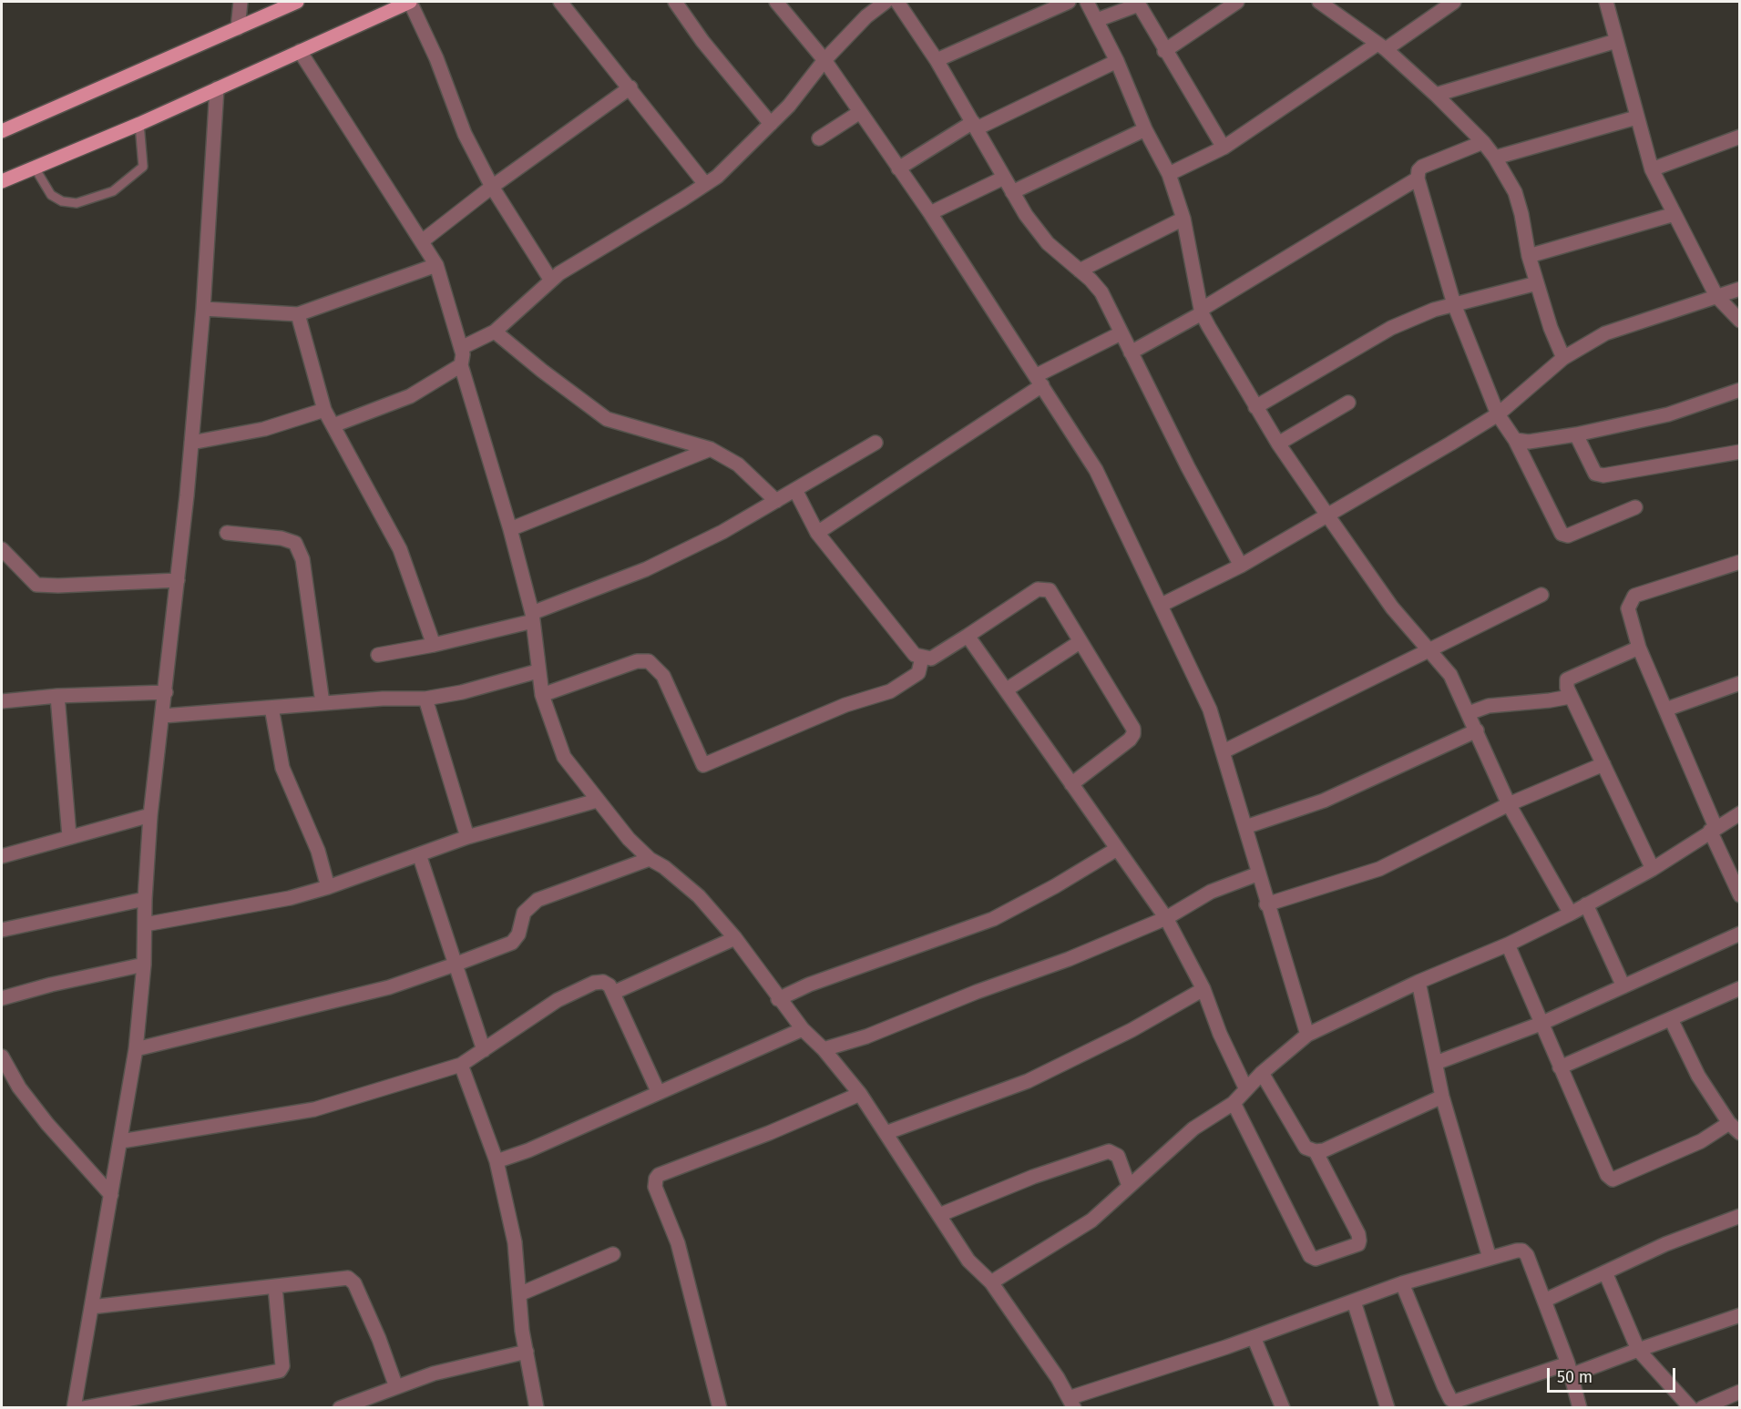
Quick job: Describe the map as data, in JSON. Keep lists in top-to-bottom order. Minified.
{"scale_bar":"50 m"}
